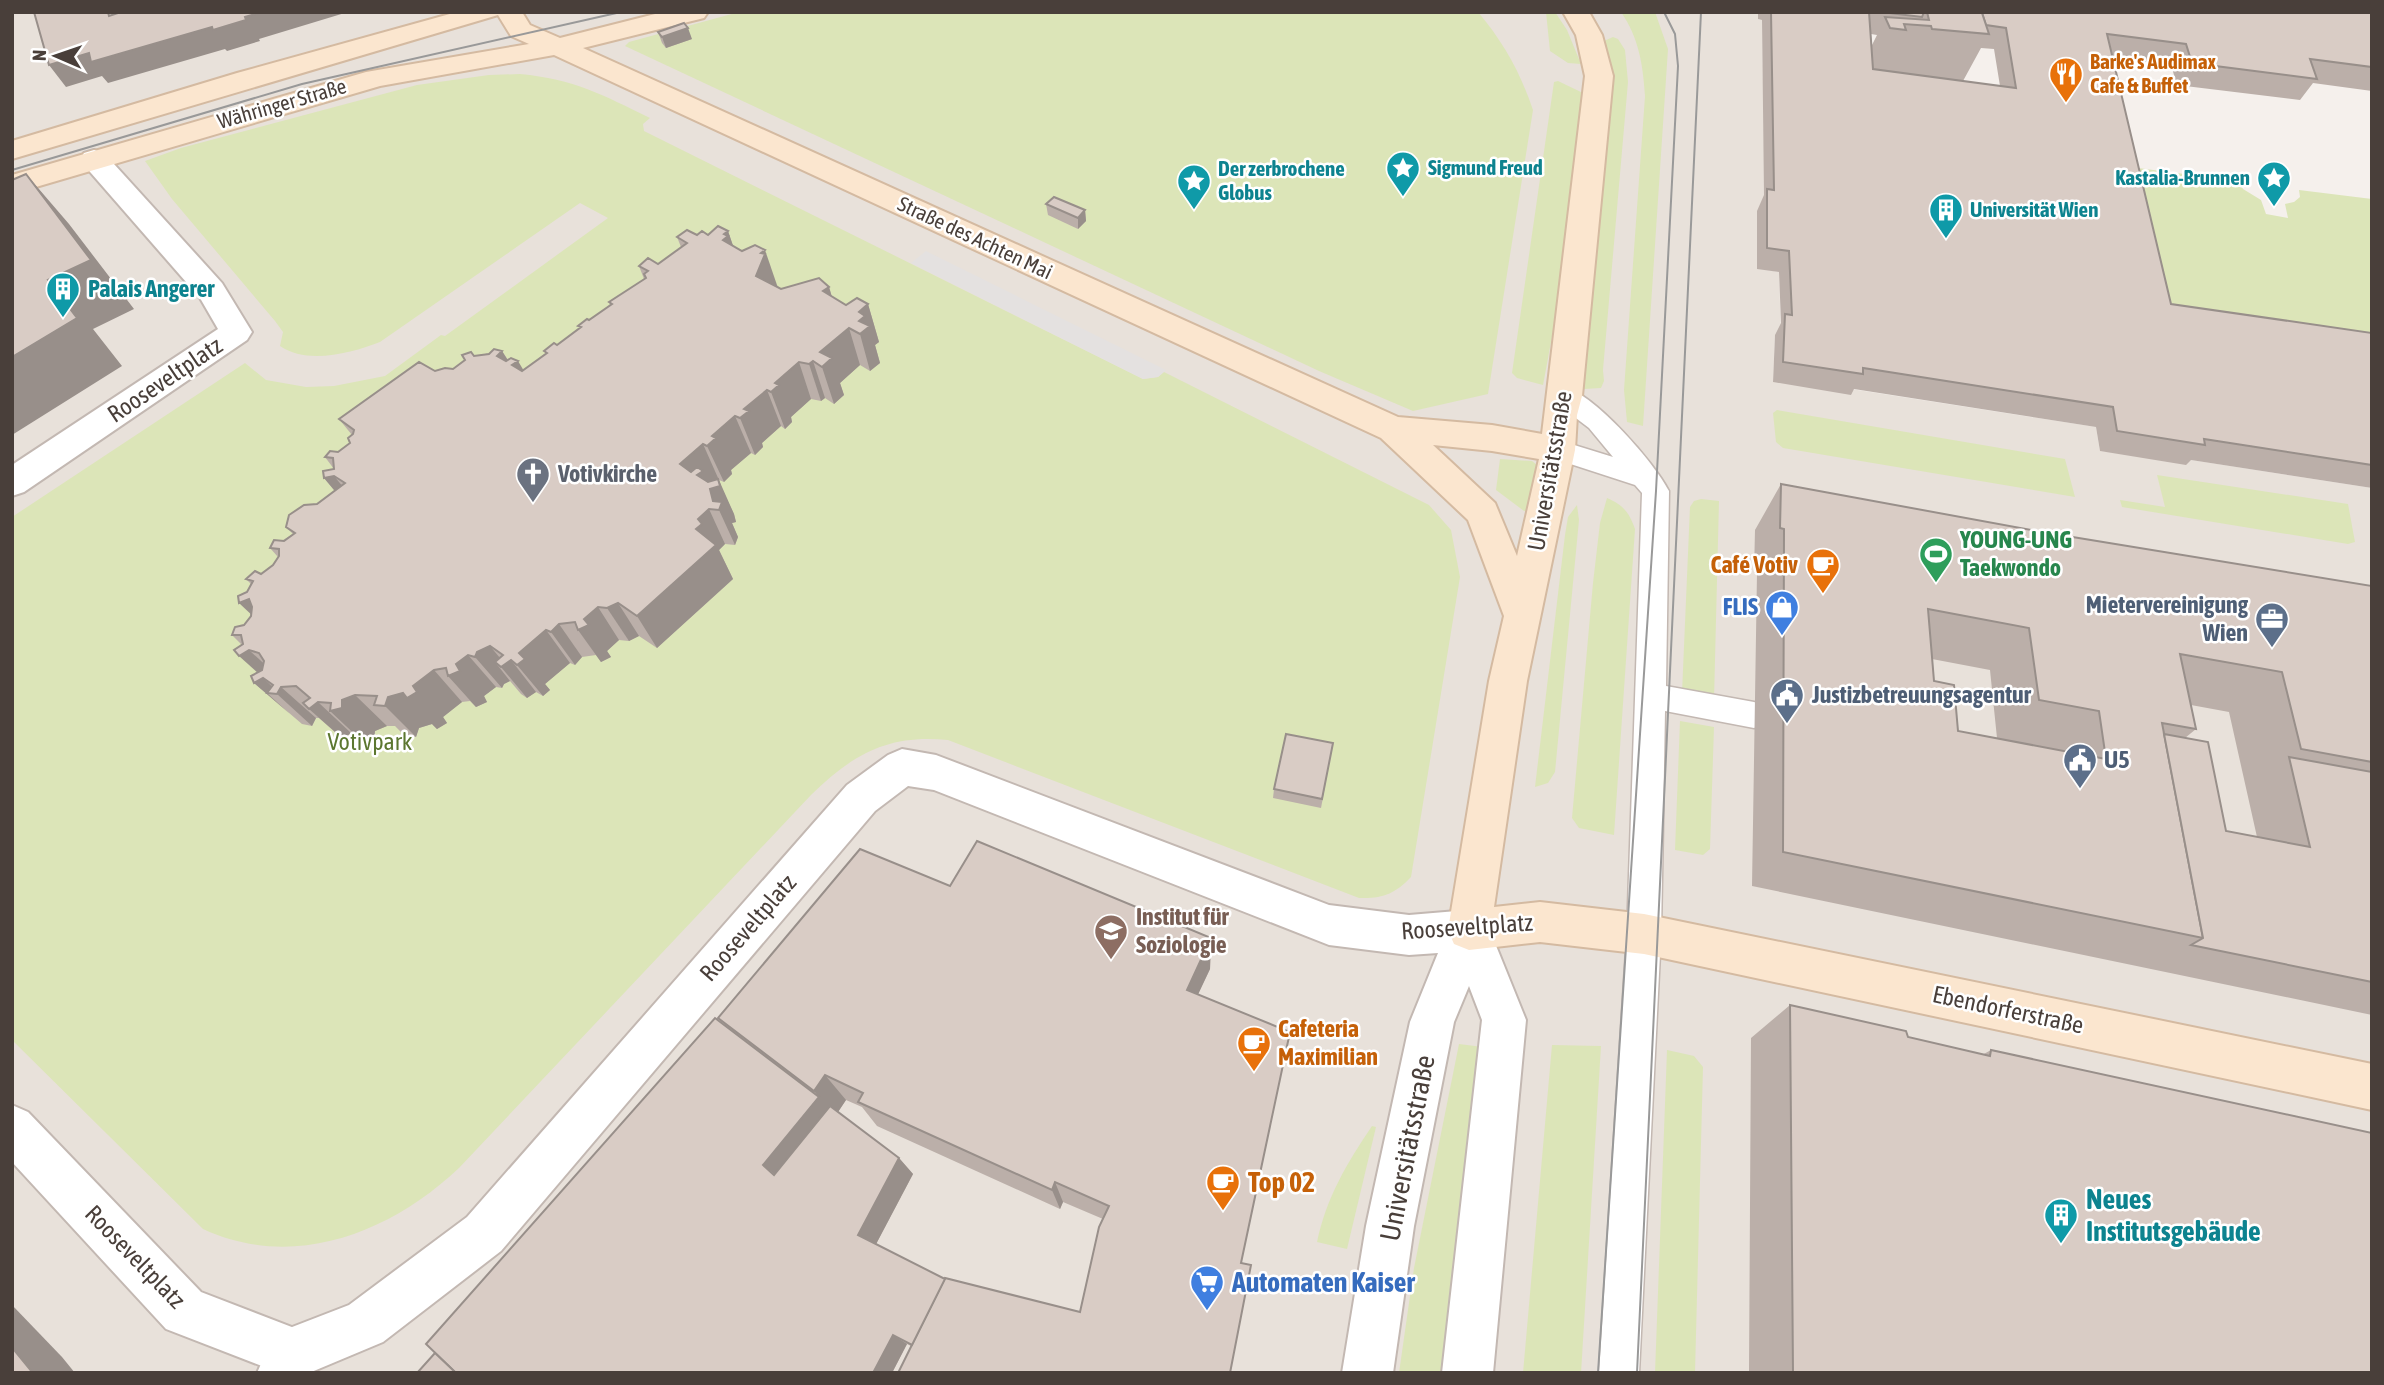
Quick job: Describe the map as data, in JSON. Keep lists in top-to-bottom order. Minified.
{"streets":{"main road":["Währinger Straße","Straße des Achten Mai","Rooseveltplatz","Universitätsstraße","Ebendorferstraße"]},"crossings":[["Währinger Straße","Straße des Achten Mai"],["Währinger Straße","Rooseveltplatz"],["Straße des Achten Mai","Universitätsstraße"],["Rooseveltplatz","Universitätsstraße"],["Rooseveltplatz","Ebendorferstraße"]],"parks":["Votivpark"],"places":{"restaurant":["Barke's Audimax Cafe & Buffet"],"place":["Sigmund Freud","Kastalia-Brunnen","Der zerbrochene Globus"],"building":["Universität Wien","Palais Angerer","Neues Institutsgebäude"],"church":["Votivkirche"],"sports":["YOUNG-UNG Taekwondo"],"cafe":["Café Votiv","Cafeteria Maximilian","Top 02"],"shop":["FLIS"],"office":["Mietervereinigung Wien"],"public building":["Justizbetreuungsagentur","U5"],"school or university":["Institut für Soziologie"],"supermarket":["Automaten Kaiser"]},"north":"left"}
